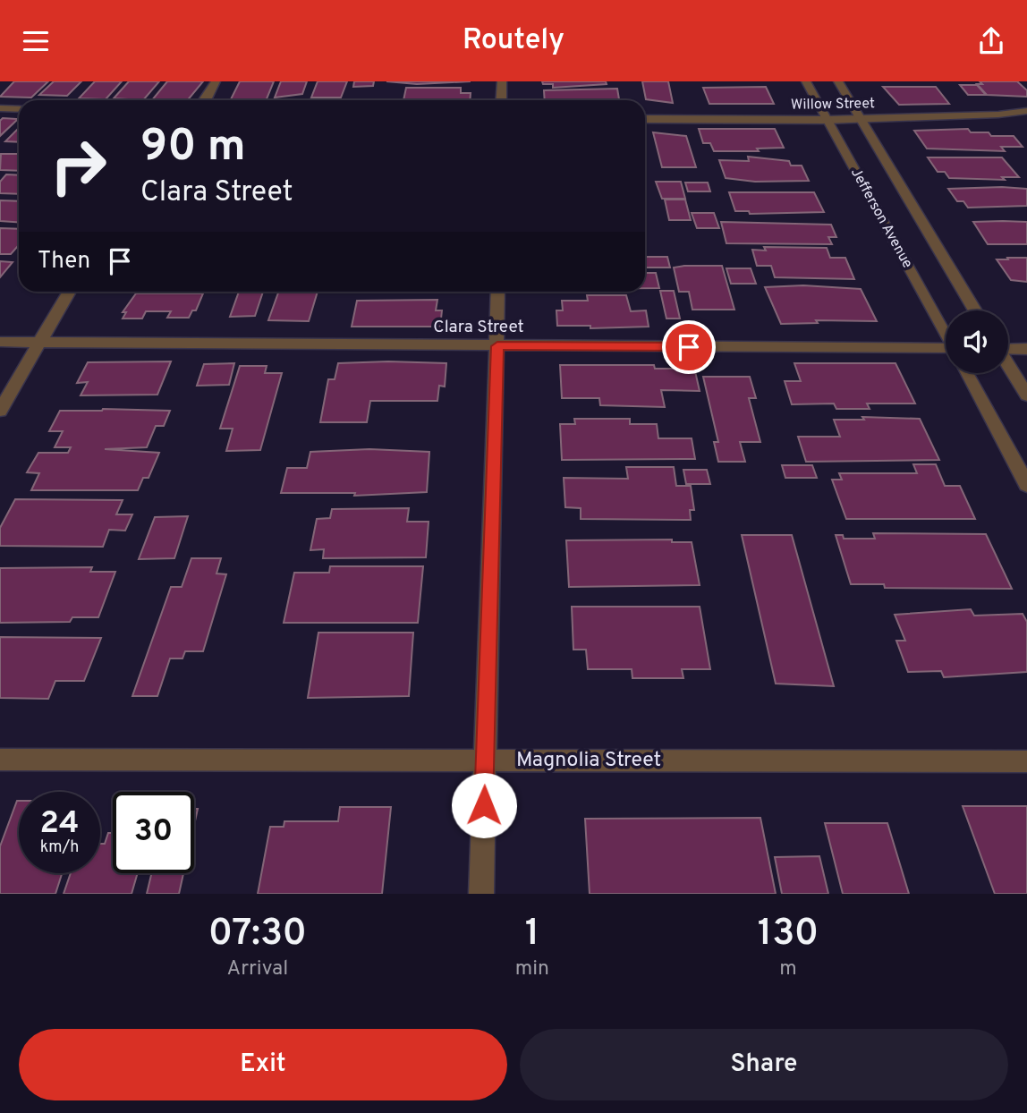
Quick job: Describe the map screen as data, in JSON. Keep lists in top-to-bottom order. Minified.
{"streets":{"street":["Willow Street","Jefferson Avenue","Clara Street","Magnolia Street"]},"crossings":[["Willow Street","Jefferson Avenue"]],"page":{"header":"Routely","turn":["90 m","Clara Street"],"then":"Then","speed":"24 km/h","limit":"30","eta":["07:30","Arrival","1","min","130","m"],"buttons":["Exit","Share"]}}
